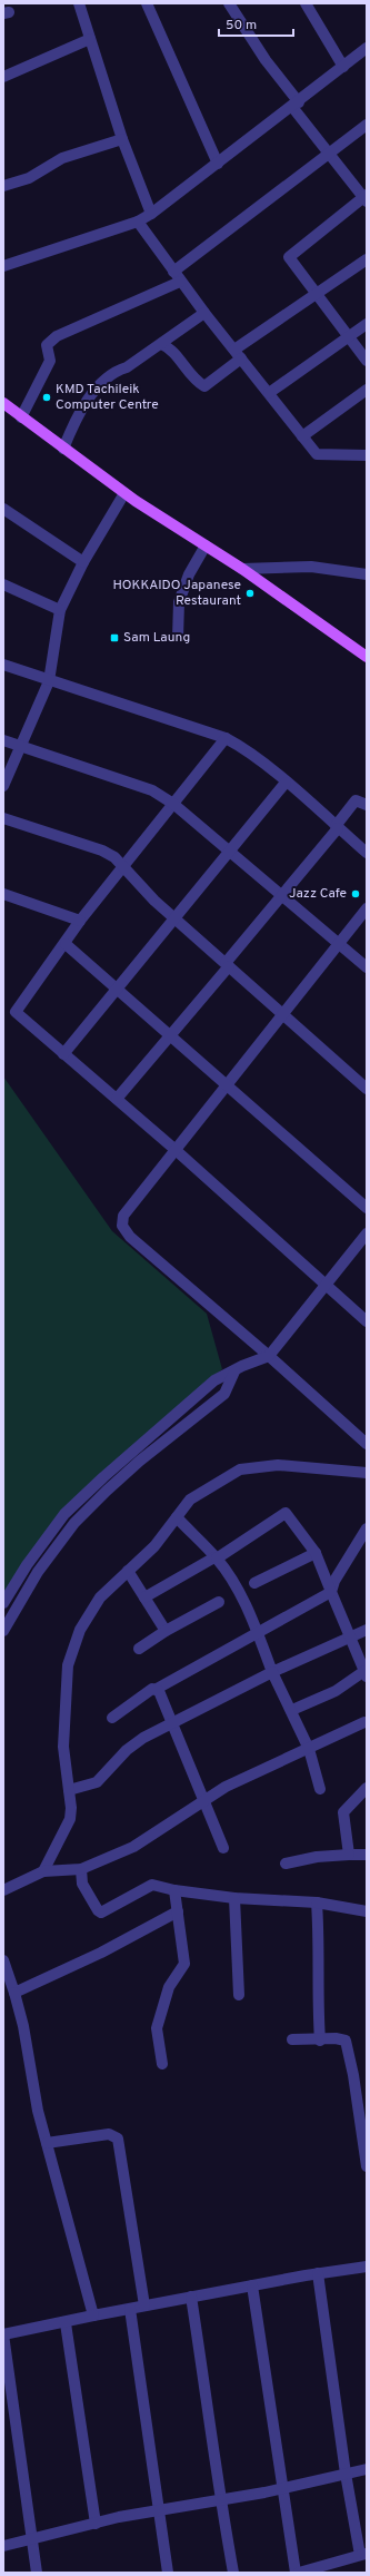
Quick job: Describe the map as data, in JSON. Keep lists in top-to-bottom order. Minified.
{"places":{"other":["KMD Tachileik Computer Centre","HOKKAIDO Japanese Restaurant","Jazz Cafe"],"transit":["Sam Laung"]},"scale_bar":"50 m"}
